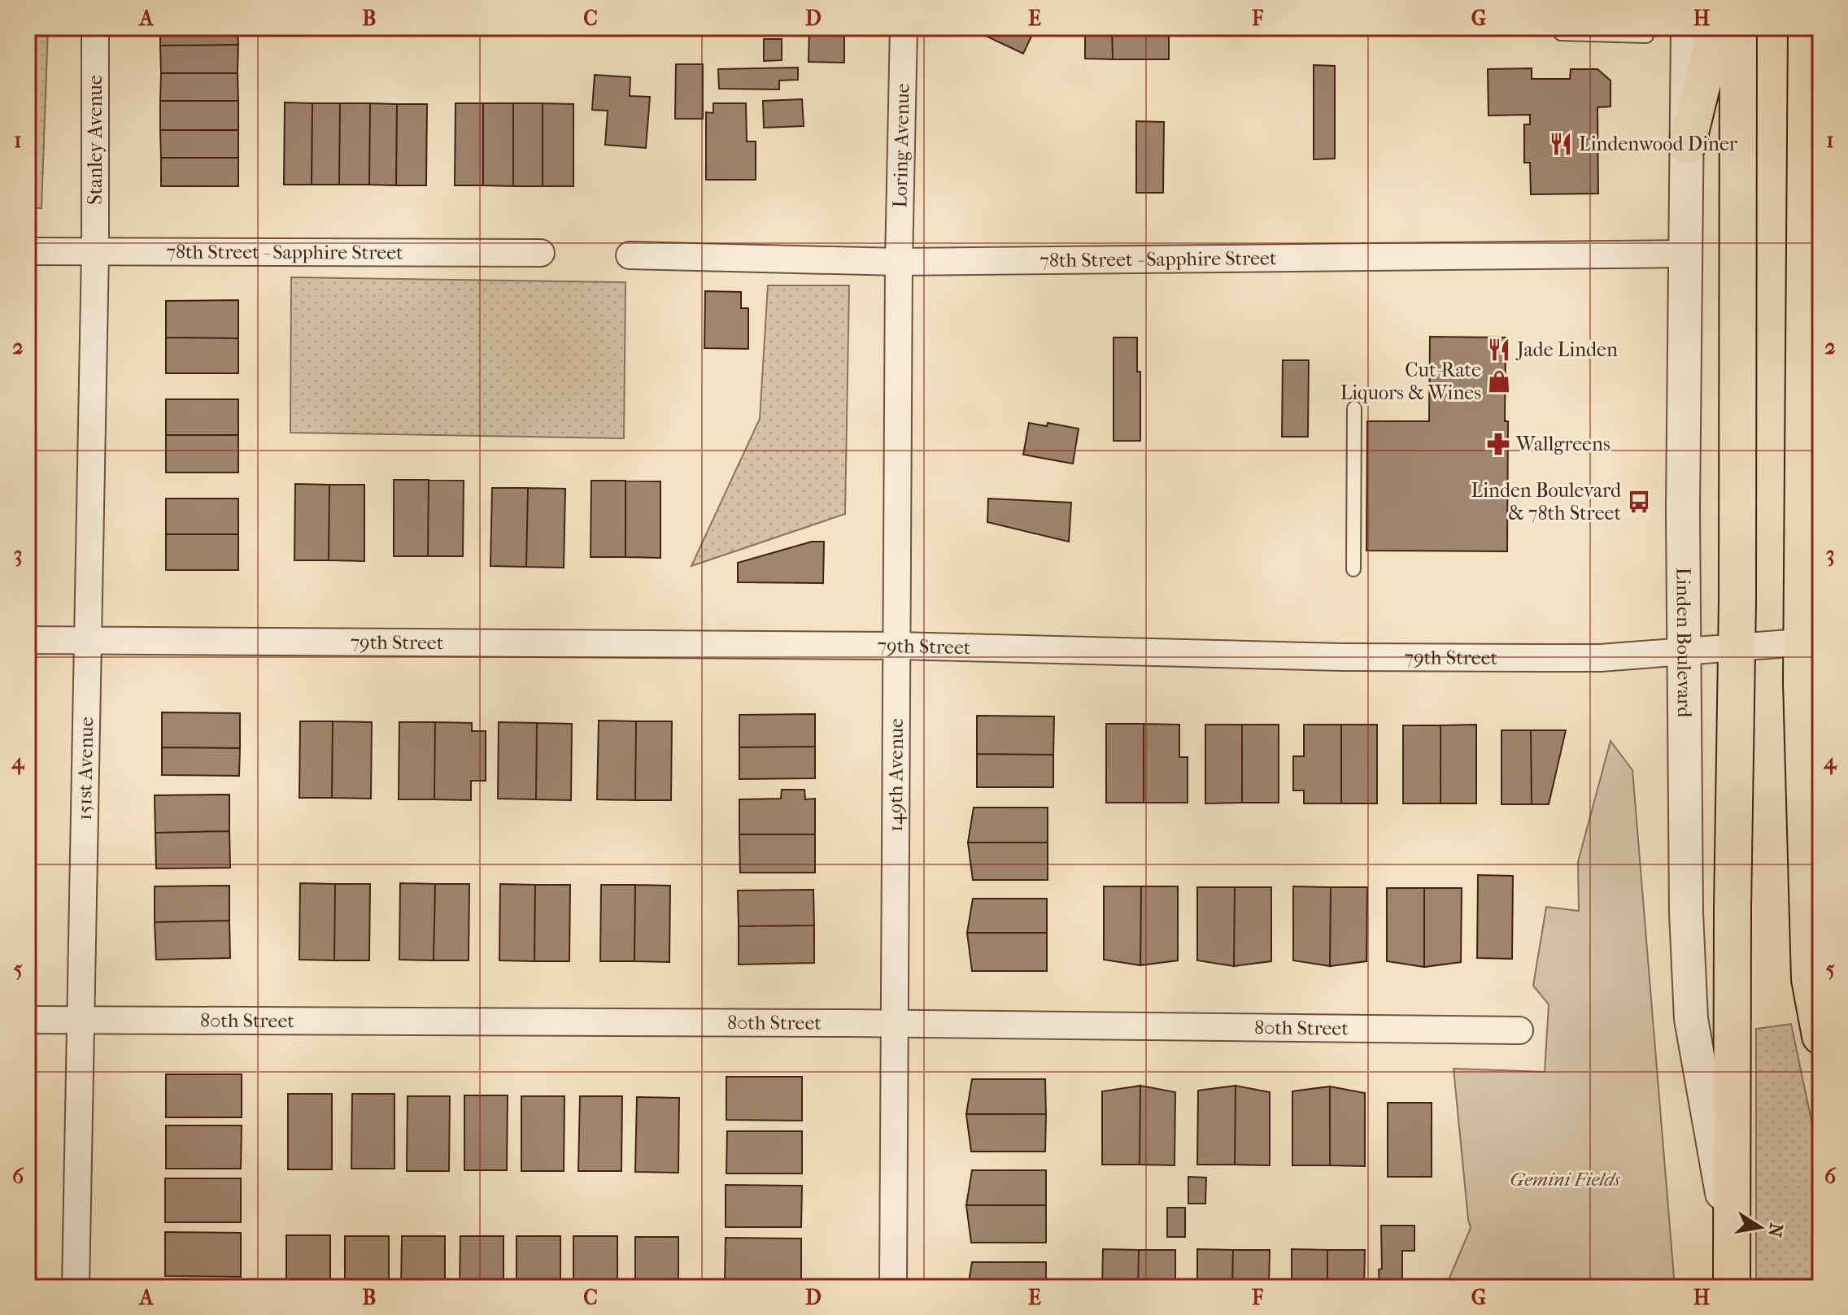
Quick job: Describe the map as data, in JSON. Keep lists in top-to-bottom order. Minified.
{"streets":{"highway":["Linden Boulevard"],"street":["Stanley Avenue","Loring Avenue","78th Street - Sapphire Street","79th Street","151st Avenue","149th Avenue","80th Street"]},"crossings":[["Stanley Avenue","78th Street - Sapphire Street"],["Stanley Avenue","151st Avenue"],["Loring Avenue","78th Street - Sapphire Street"],["Loring Avenue","149th Avenue"],["78th Street - Sapphire Street","Linden Boulevard"],["78th Street - Sapphire Street","151st Avenue"],["78th Street - Sapphire Street","149th Avenue"],["Linden Boulevard","79th Street"],["79th Street","151st Avenue"],["79th Street","149th Avenue"],["151st Avenue","80th Street"],["149th Avenue","80th Street"]],"parks":["Gemini Fields"],"places":{"restaurant":["Lindenwood Diner","Jade Linden"],"shop":["Cut-Rate Liquors & Wines"],"pharmacy":["Wallgreens"],"bus stop":["Linden Boulevard & 78th Street"]},"north":"right","grid":{"columns":["A","B","C","D","E","F","G","H"],"rows":["1","2","3","4","5","6"]}}
